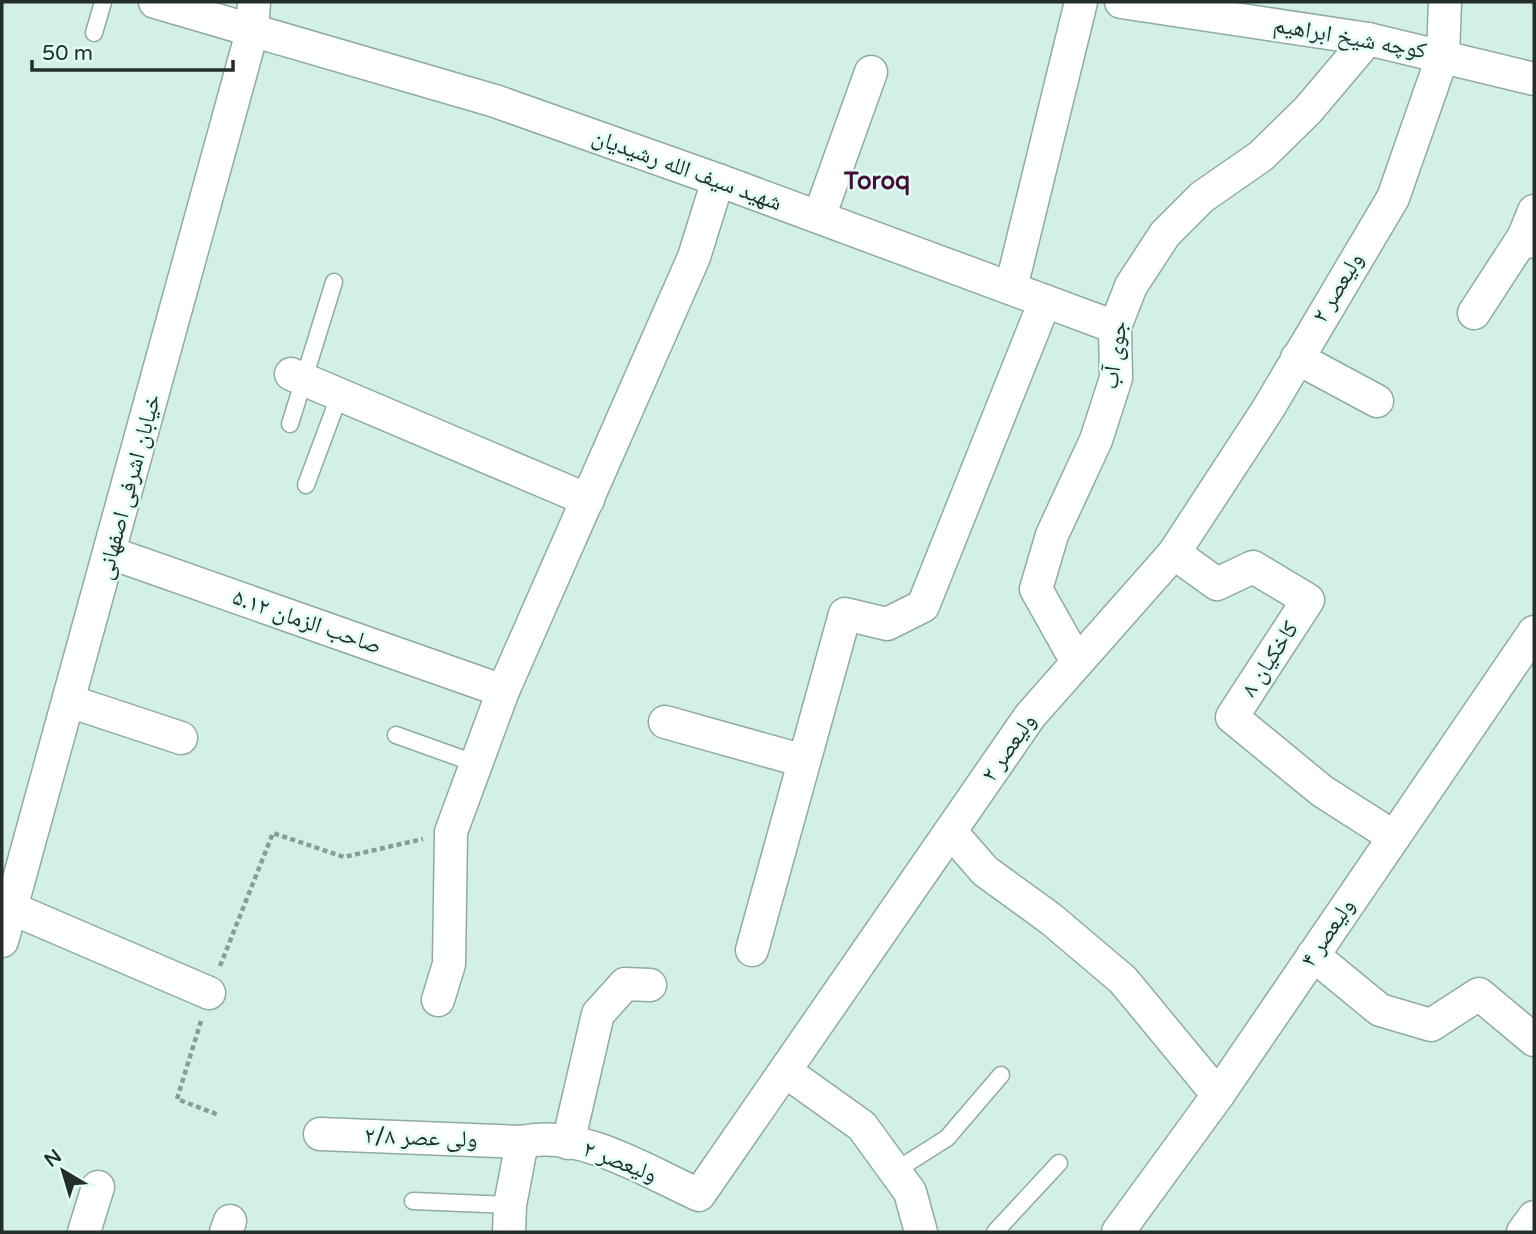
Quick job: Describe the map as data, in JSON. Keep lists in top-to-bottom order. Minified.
{"streets":{"street":["کوچه شیخ ابراهیم","شهید سیف الله رشیدیان","ولیعصر ۲","جوی آب","خیابان اشرفی اصفهانی","صاحب الزمان ۵.۱۲","کاخکیان ۸","ولیعصر ۴","ولی عصر ۲/۸"]},"crossings":[["کوچه شیخ ابراهیم","ولیعصر ۲"],["کوچه شیخ ابراهیم","جوی آب"],["شهید سیف الله رشیدیان","جوی آب"],["شهید سیف الله رشیدیان","خیابان اشرفی اصفهانی"],["ولیعصر ۲","جوی آب"],["ولیعصر ۲","کاخکیان ۸"],["ولیعصر ۲","ولی عصر ۲/۸"],["خیابان اشرفی اصفهانی","صاحب الزمان ۵.۱۲"],["کاخکیان ۸","ولیعصر ۴"]],"districts":["Toroq"],"scale_bar":"50 m","north":"top left"}
